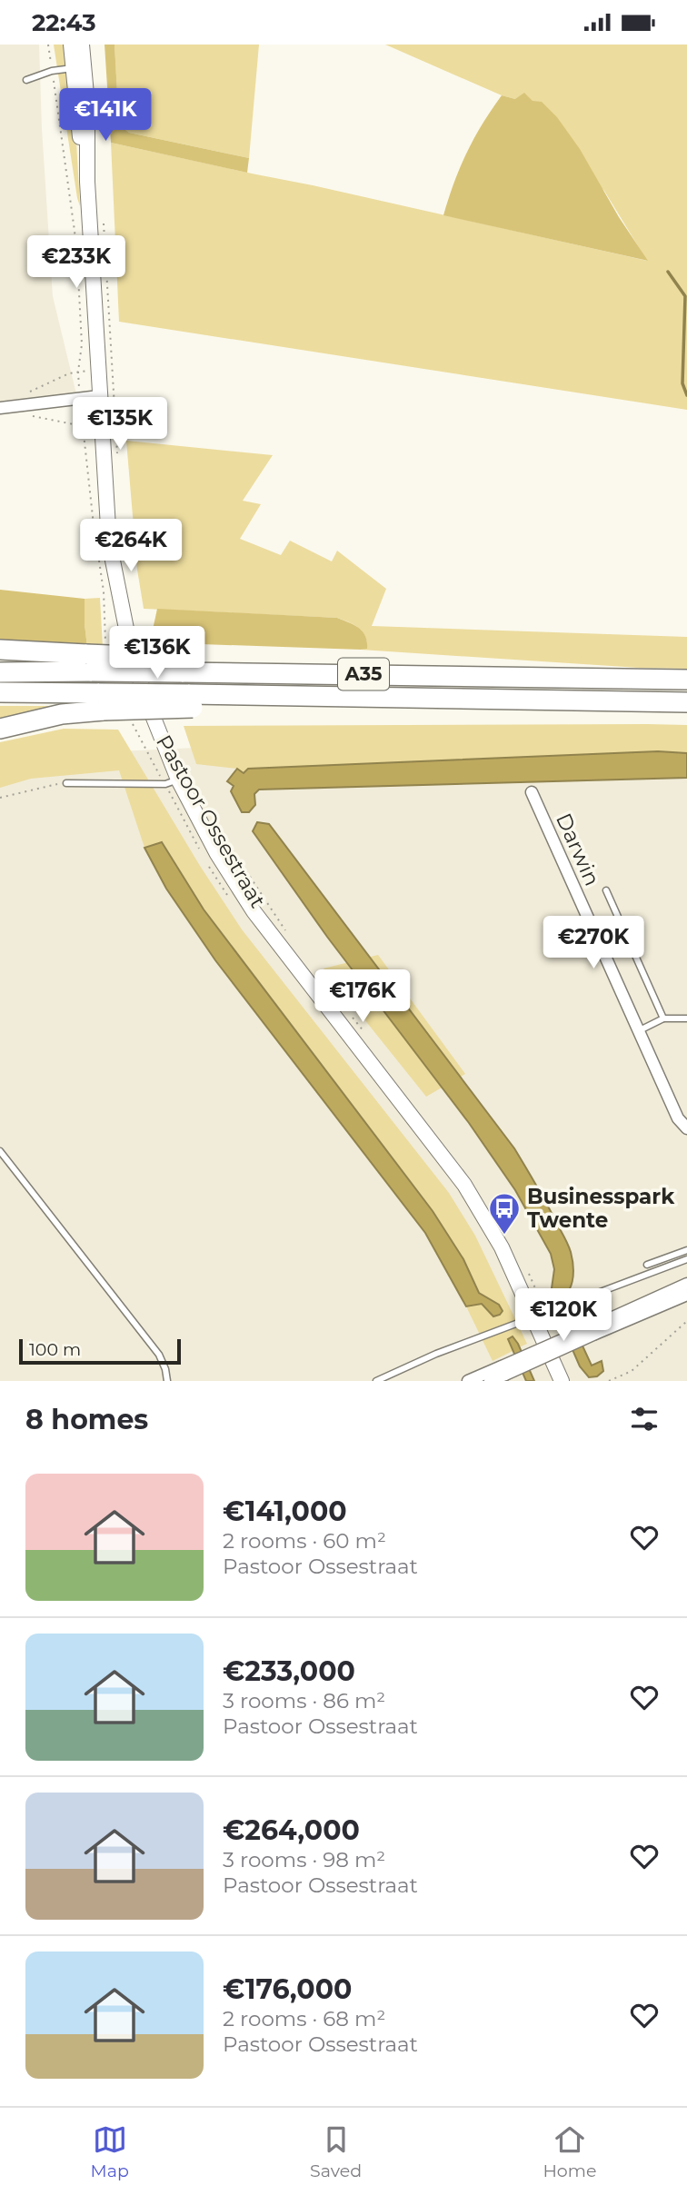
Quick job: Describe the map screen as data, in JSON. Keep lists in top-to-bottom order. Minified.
{"streets":{"highway":["A35"],"main road":["Pastoor Ossestraat"],"street":["Darwin"]},"places":{"bus stop":["Businesspark Twente"]},"scale_bar":"100 m","page":{"status":"22:43","price":["€141K","€233K","€135K","€264K","€136K","€270K","€176K","€120K"],"scale":"100 m","heading":"8 homes","list":[{"name":"€141,000","note":"2 rooms · 60 m² · Pastoor Ossestraat"},{"name":"€233,000","note":"3 rooms · 86 m² · Pastoor Ossestraat"},{"name":"€264,000","note":"3 rooms · 98 m² · Pastoor Ossestraat"},{"name":"€176,000","note":"2 rooms · 68 m² · Pastoor Ossestraat"}],"tabs":["Map","Saved","Home"]}}
